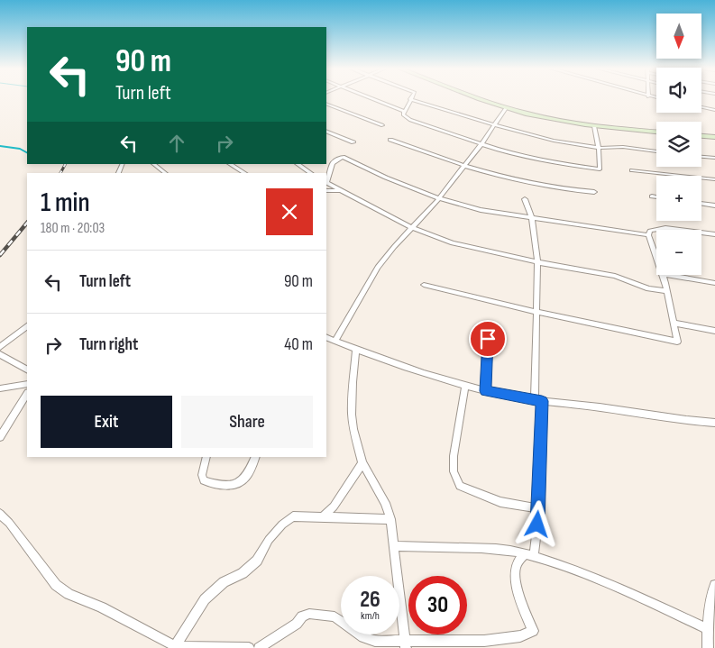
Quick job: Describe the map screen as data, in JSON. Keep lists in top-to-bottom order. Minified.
{"north":"bottom","page":{"map_buttons":["+","−"],"turn":["90 m","Turn left"],"heading":["1 min","180 m · 20:03"],"list":[{"name":"Turn left","value":"90 m"},{"name":"Turn right","value":"40 m"}],"buttons":["Exit","Share"],"speed":"26 km/h","limit":"30"}}
